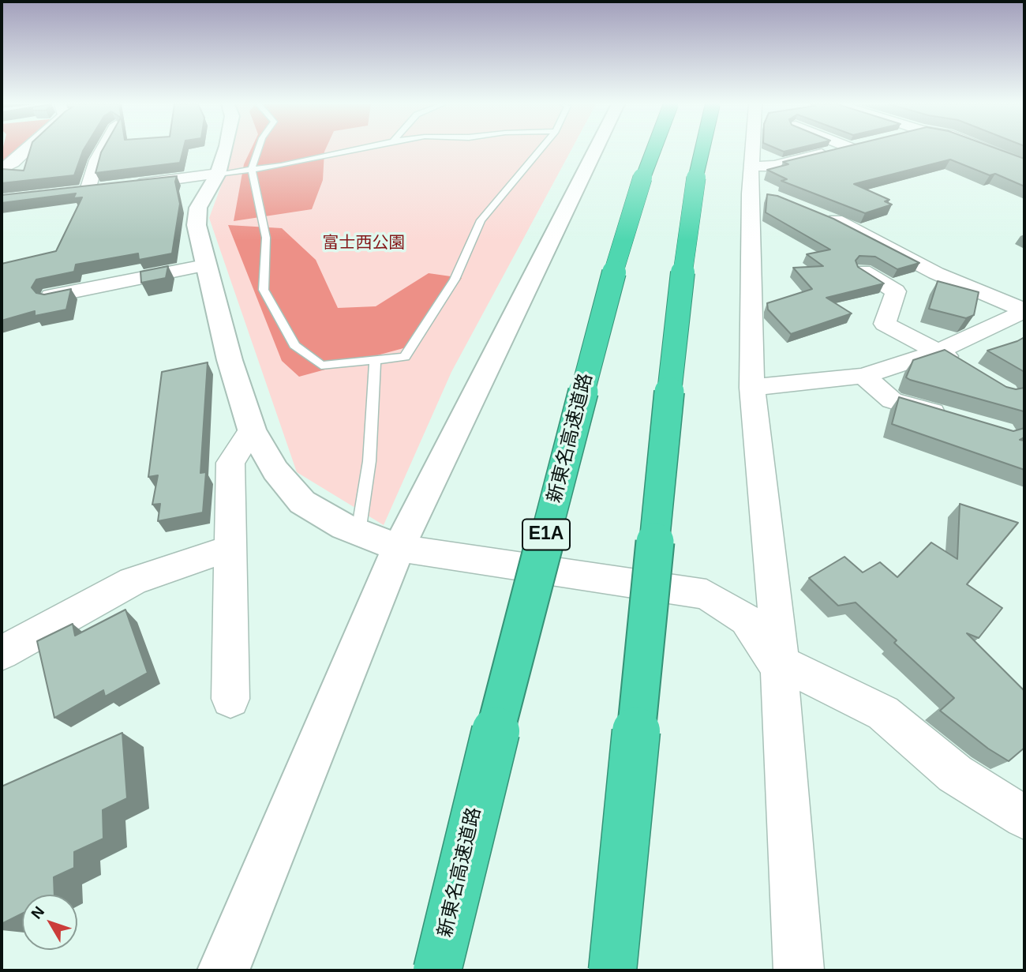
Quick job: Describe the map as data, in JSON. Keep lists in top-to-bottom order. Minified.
{"streets":{"highway":["新東名高速道路","E1A"]},"parks":["富士西公園"],"north":"top left"}
